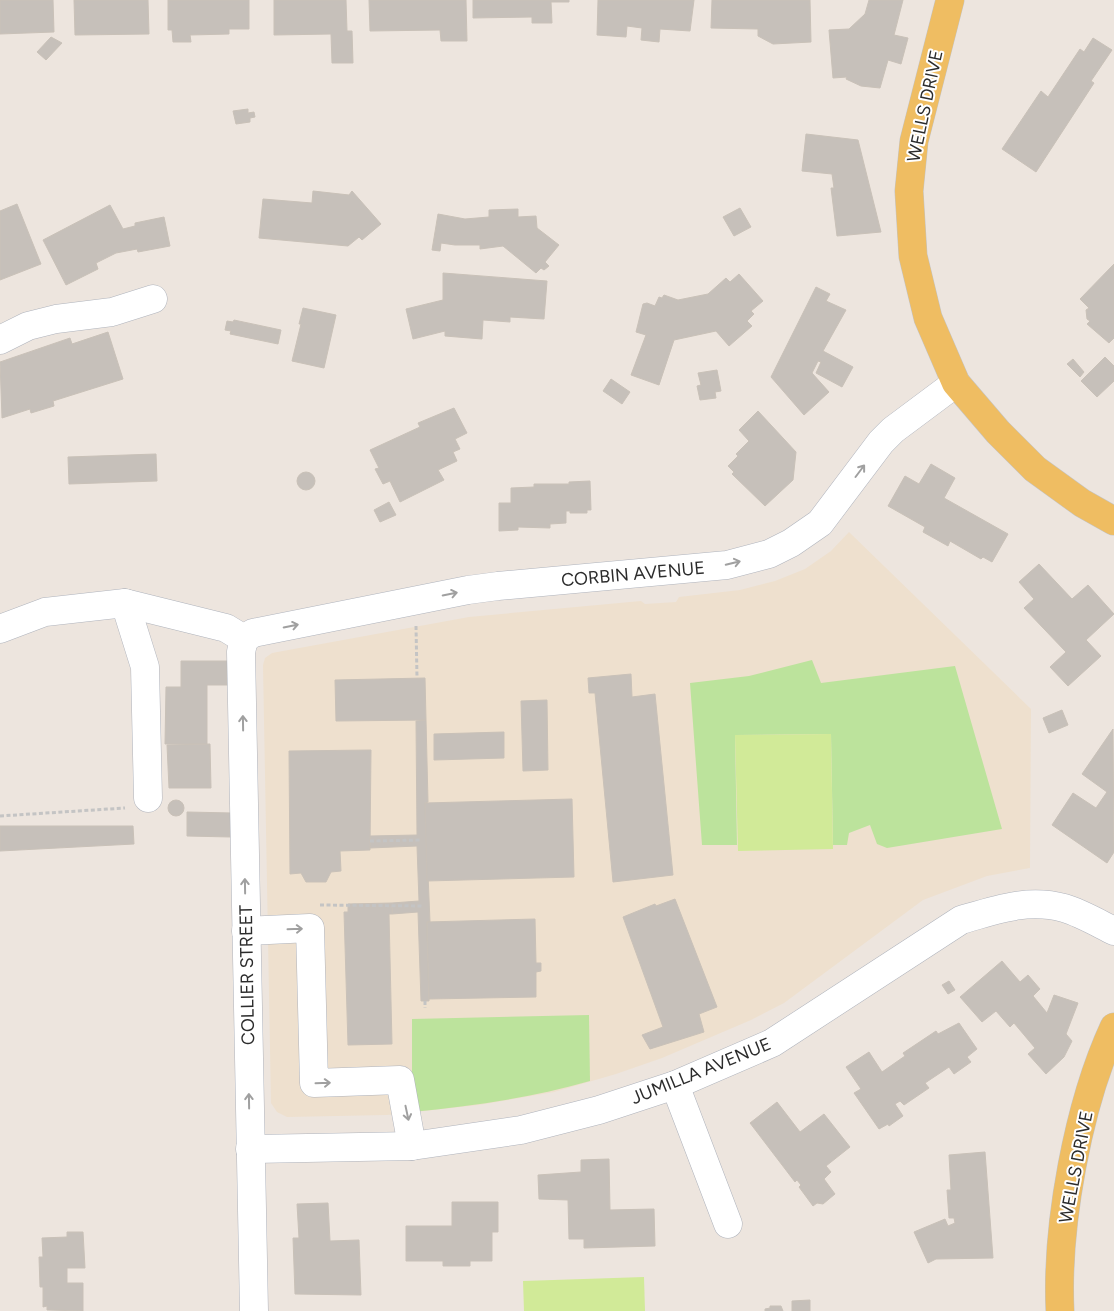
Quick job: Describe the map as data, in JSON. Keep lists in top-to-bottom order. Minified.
{"streets":{"main road":["WELLS DRIVE"],"street":["CORBIN AVENUE","COLLIER STREET","JUMILLA AVENUE"]},"crossings":[["WELLS DRIVE","CORBIN AVENUE"],["CORBIN AVENUE","COLLIER STREET"],["COLLIER STREET","JUMILLA AVENUE"]],"one_way":["CORBIN AVENUE"]}
